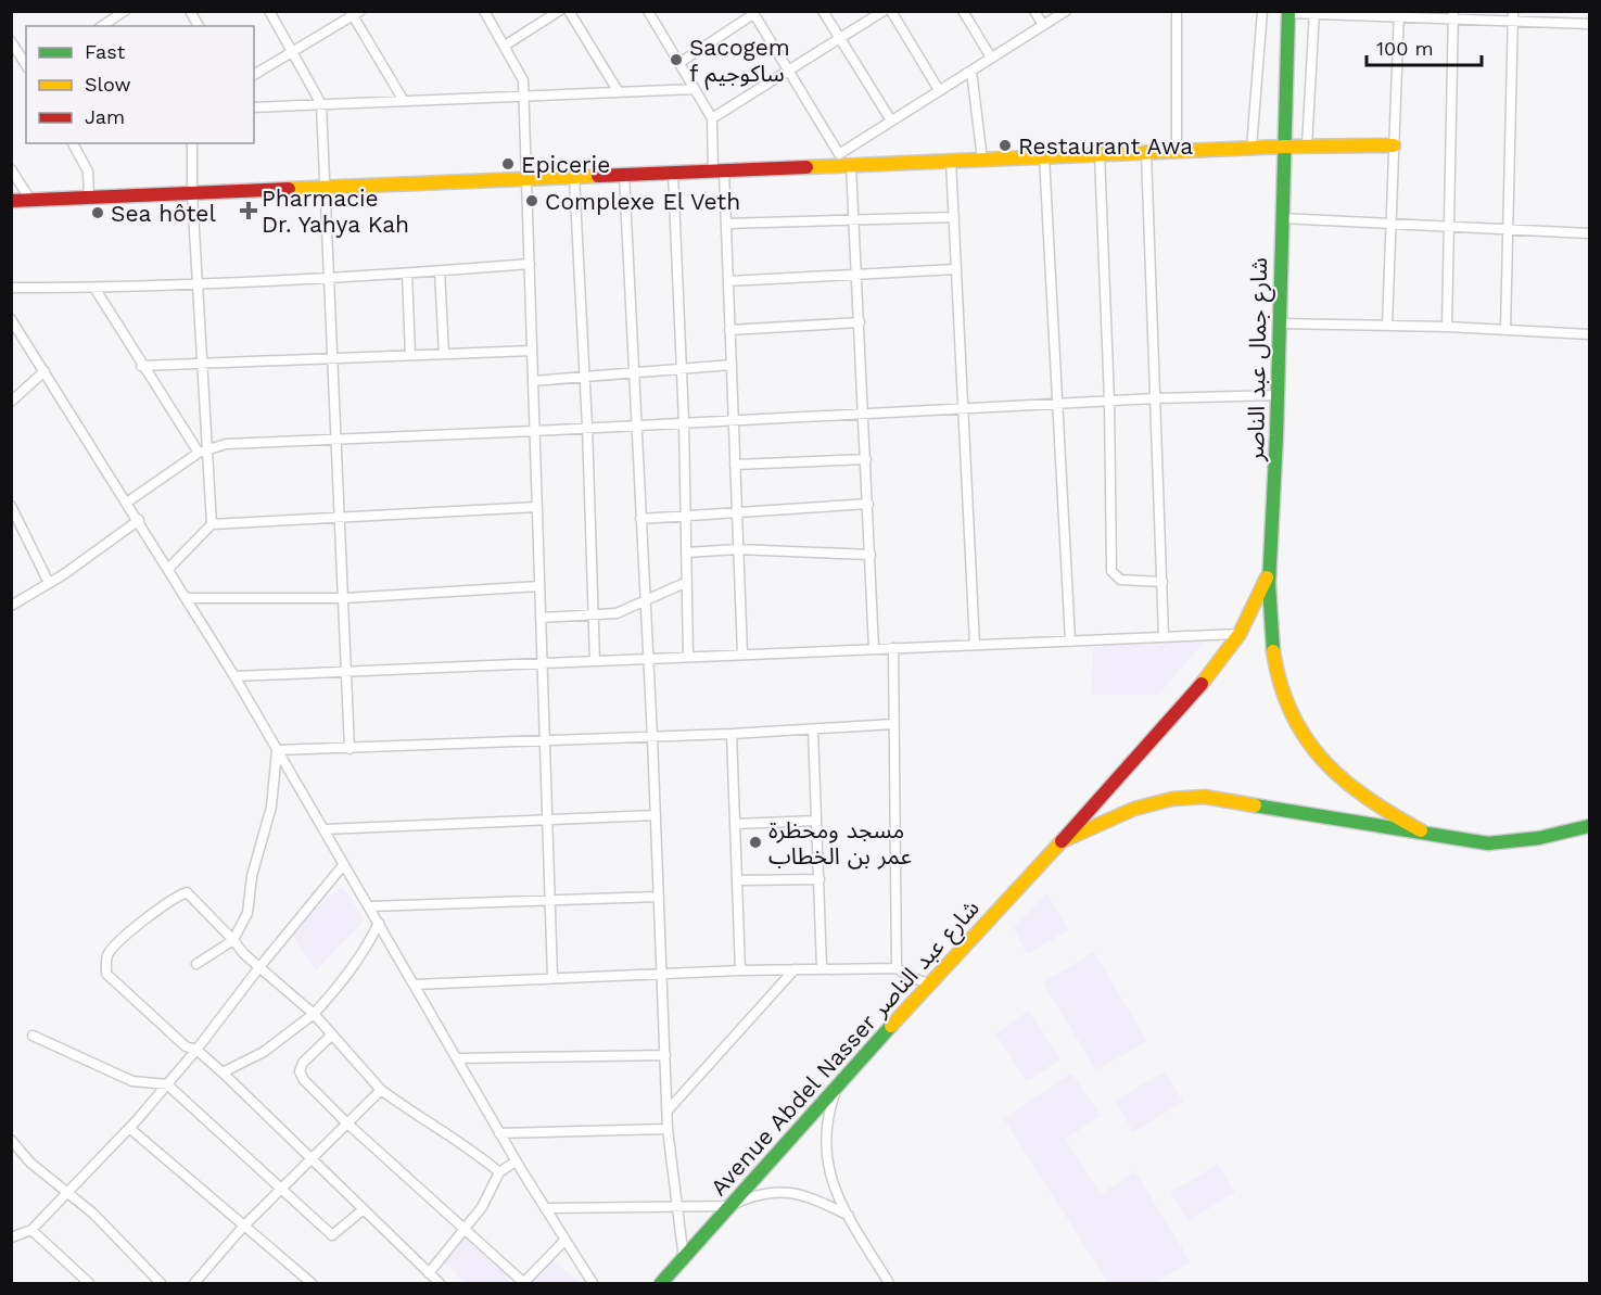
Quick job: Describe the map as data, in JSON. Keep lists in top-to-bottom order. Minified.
{"streets":{"main road":["شارع جمال عبد الناصر","Avenue Abdel Nasser شارع عبد الناصر"]},"crossings":[["شارع جمال عبد الناصر","Avenue Abdel Nasser شارع عبد الناصر"]],"places":{"other":["Sacogem f ساكوجيم","Restaurant Awa","Epicerie","Complexe El Veth","Sea hôtel","مسجد ومحظرة عمر بن الخطاب"],"health":["Pharmacie Dr. Yahya Kah"]},"legend":["Fast","Slow","Jam"],"scale_bar":"100 m"}
